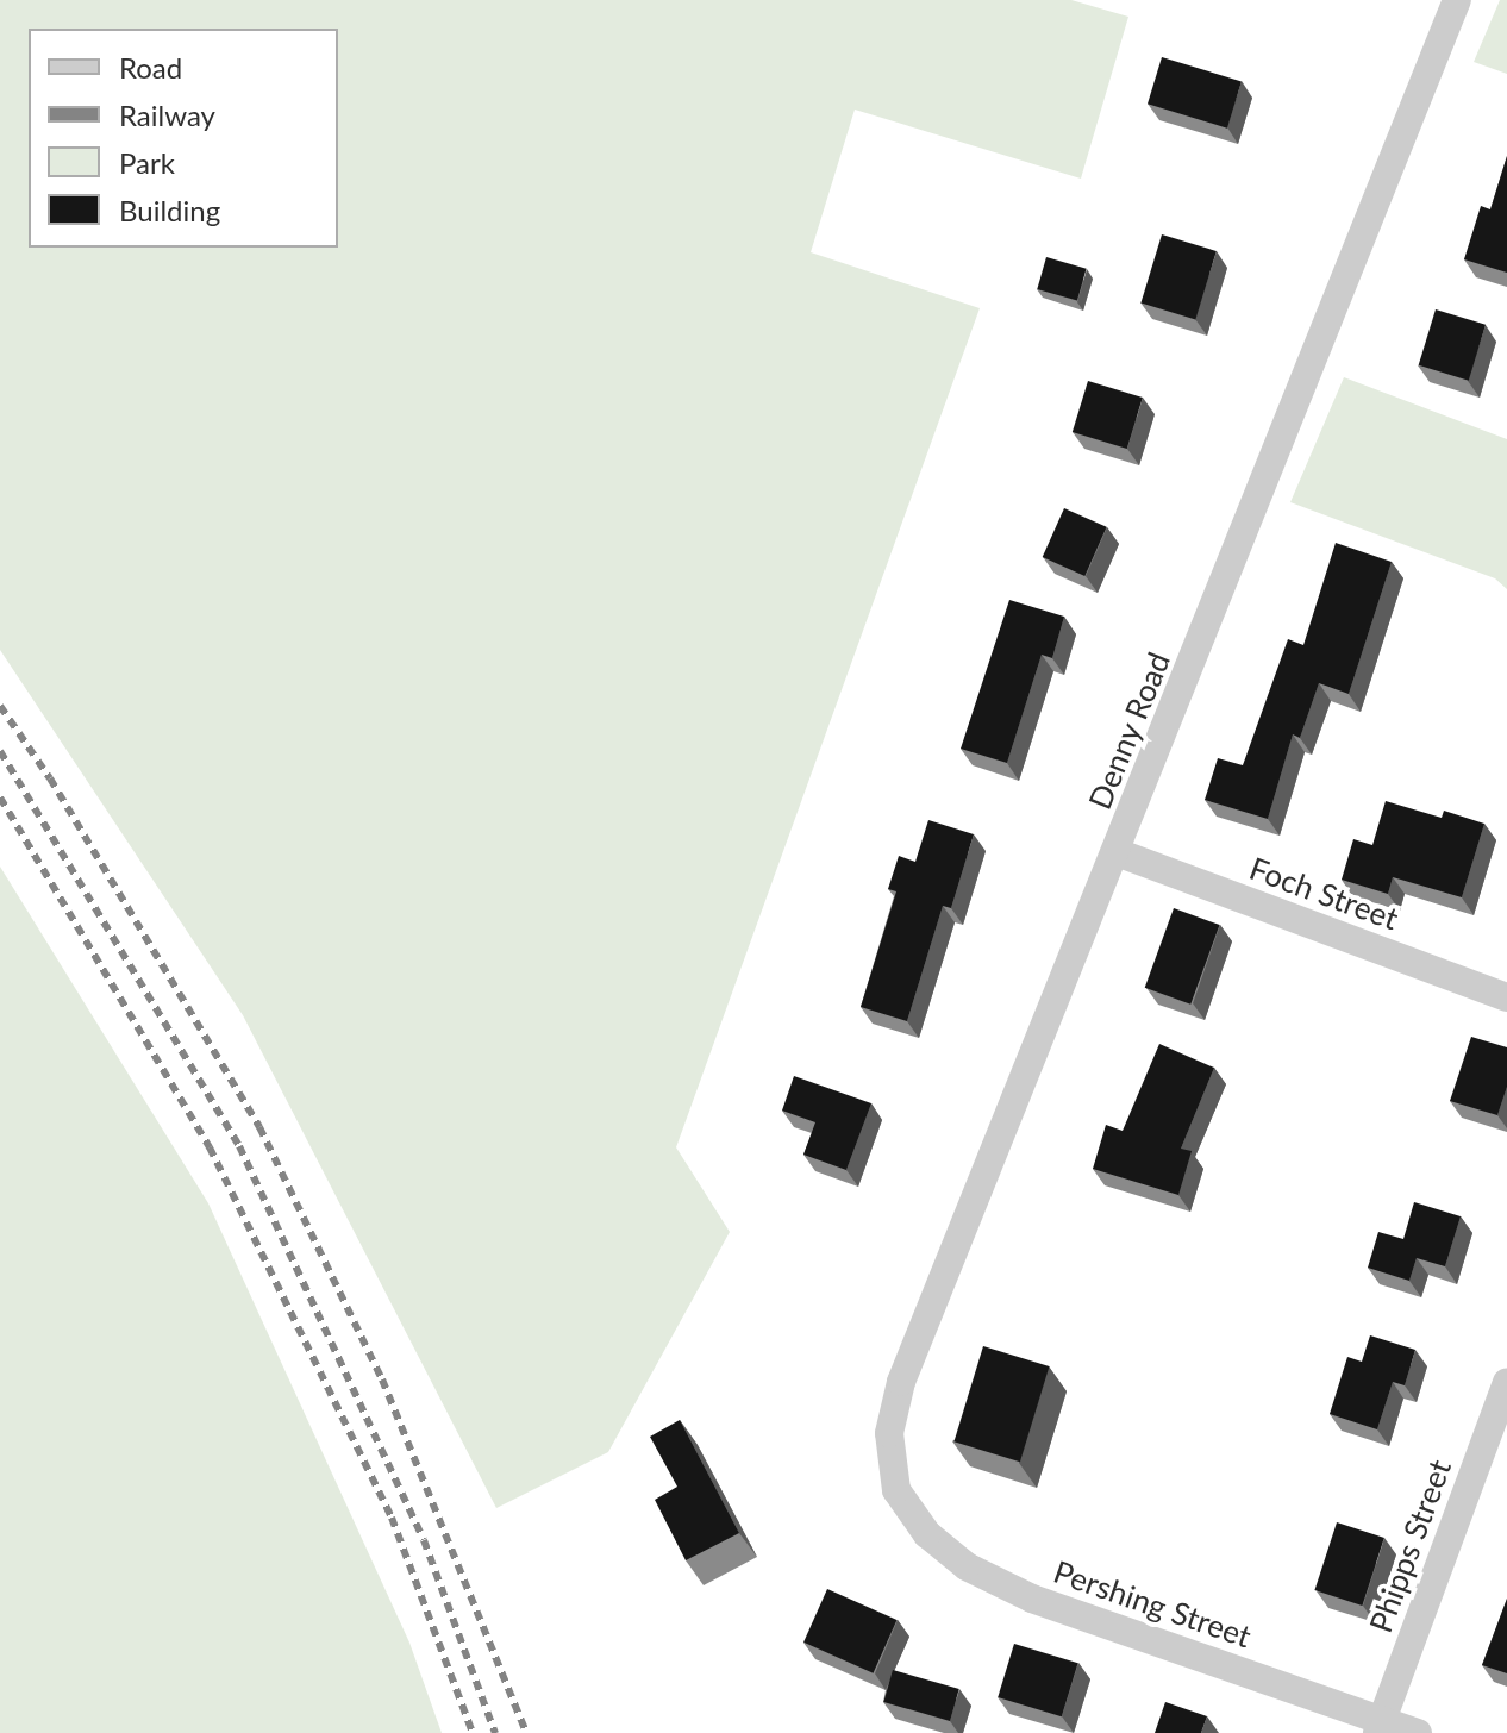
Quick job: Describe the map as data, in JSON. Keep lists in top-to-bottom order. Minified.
{"streets":{"street":["Denny Road","Foch Street","Phipps Street","Pershing Street"]},"crossings":[["Denny Road","Foch Street"],["Denny Road","Pershing Street"],["Phipps Street","Pershing Street"]],"legend":["Road","Railway","Park","Building"]}
